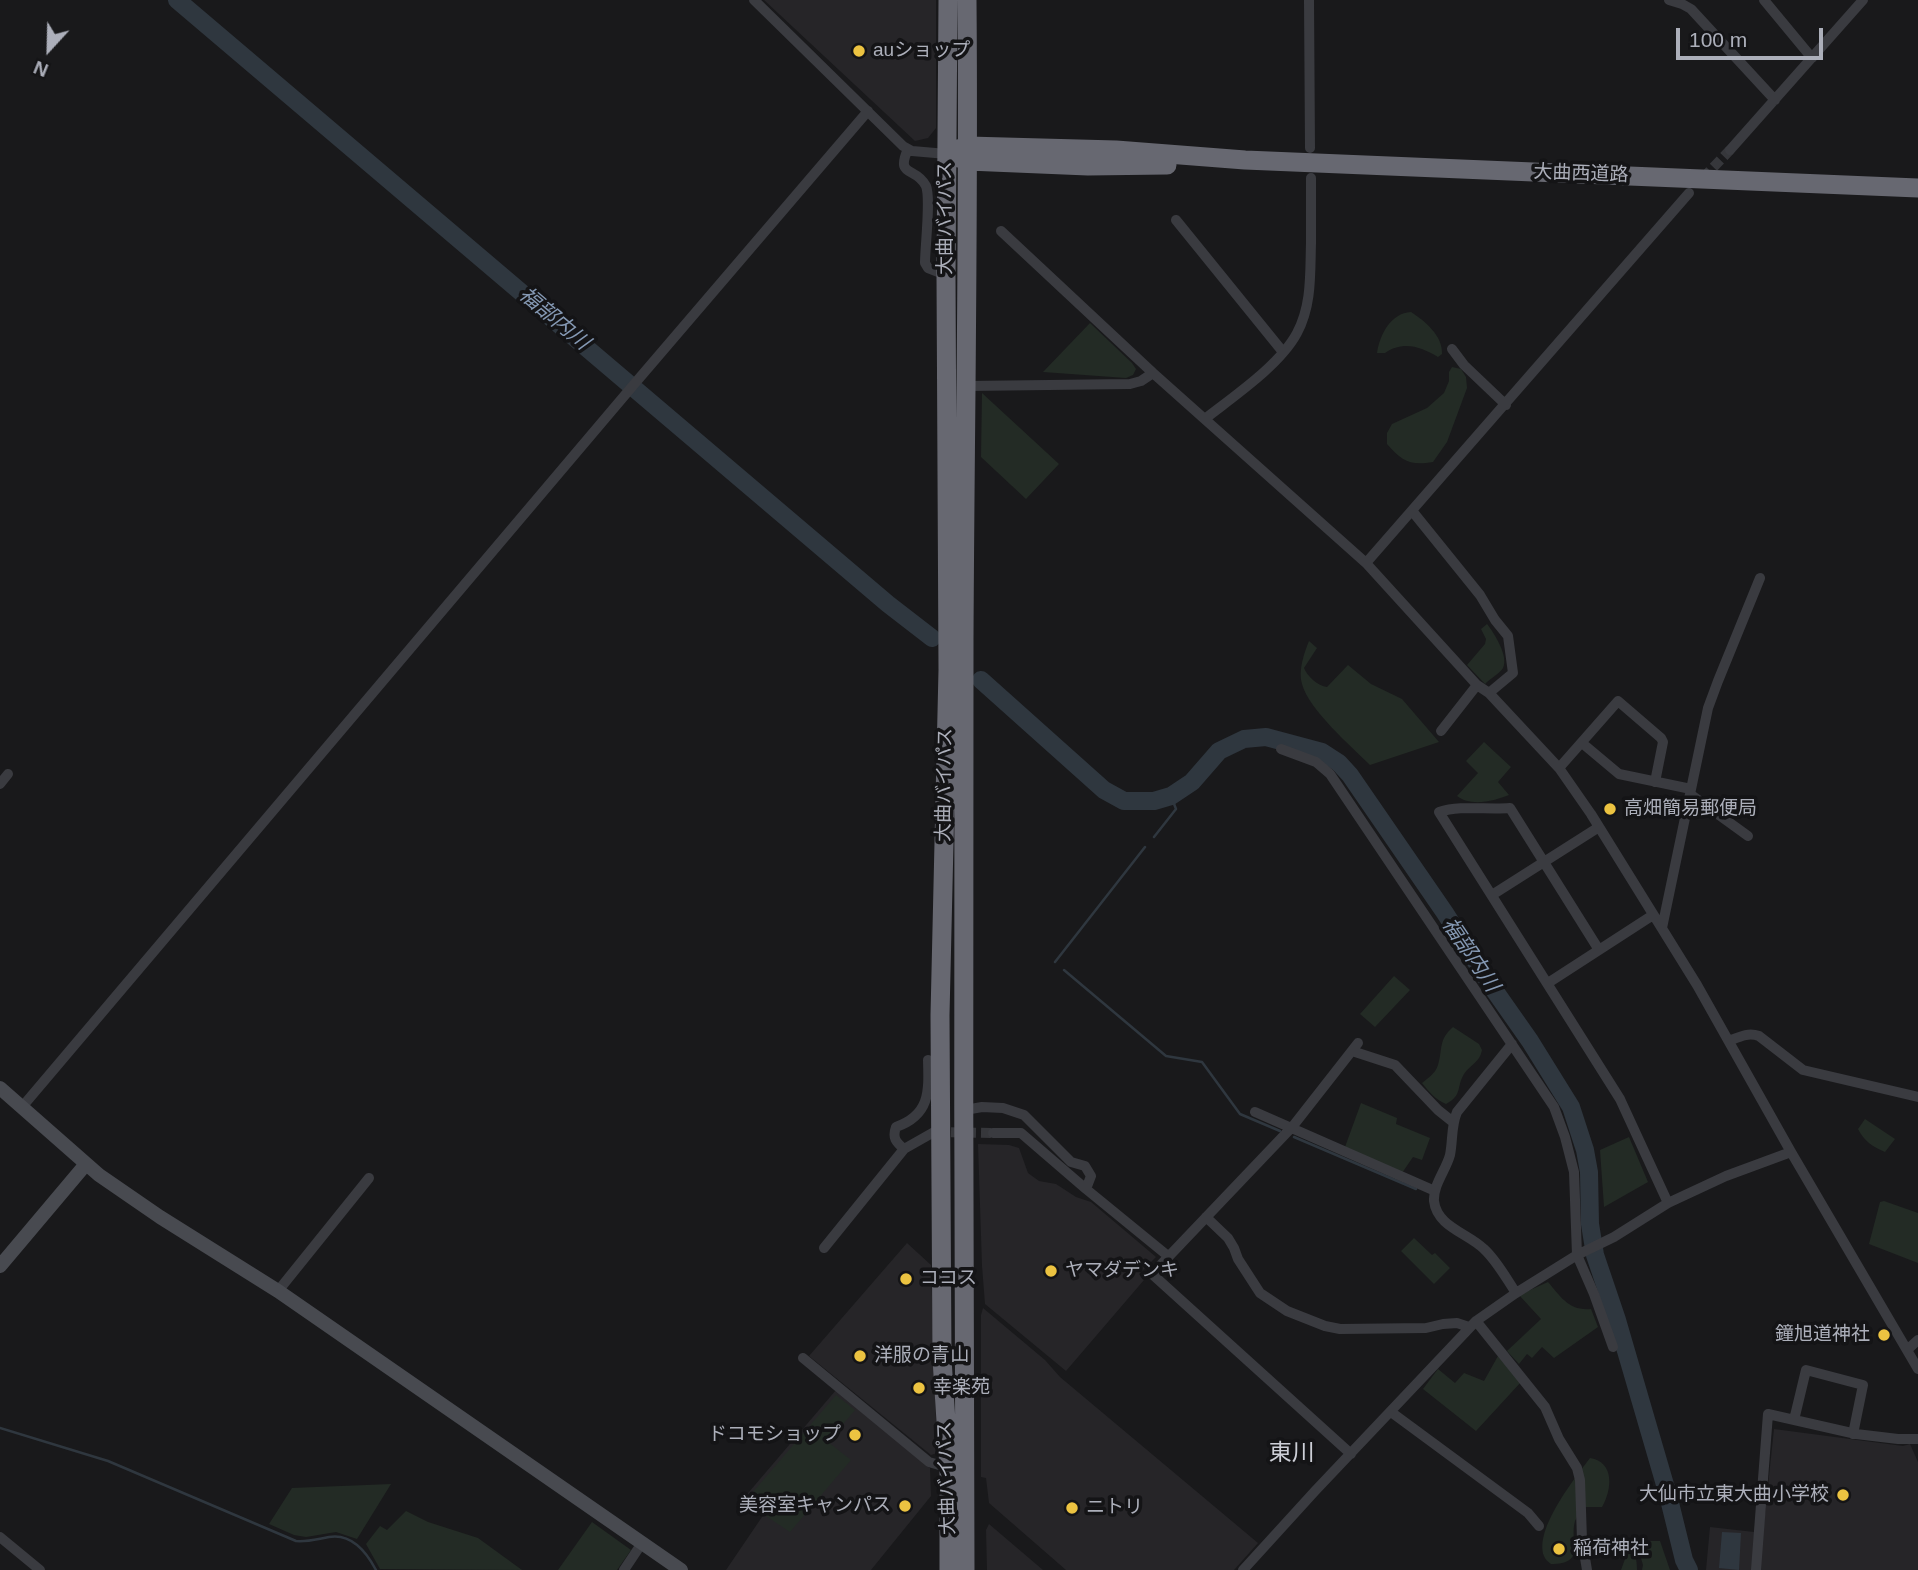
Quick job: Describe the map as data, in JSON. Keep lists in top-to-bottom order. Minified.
{"streets":{"highway":["大曲西道路","大曲バイパス"]},"crossings":[["大曲西道路","大曲バイパス"]],"districts":["東川"],"water":["福部内川"],"places":["auショップ","高畑簡易郵便局","ヤマダデンキ","ココス","鐘旭道神社","洋服の青山","幸楽苑","ドコモショップ","大仙市立東大曲小学校","美容室キャンパス","ニトリ","稲荷神社"],"scale_bar":"100 m","north":"bottom"}
